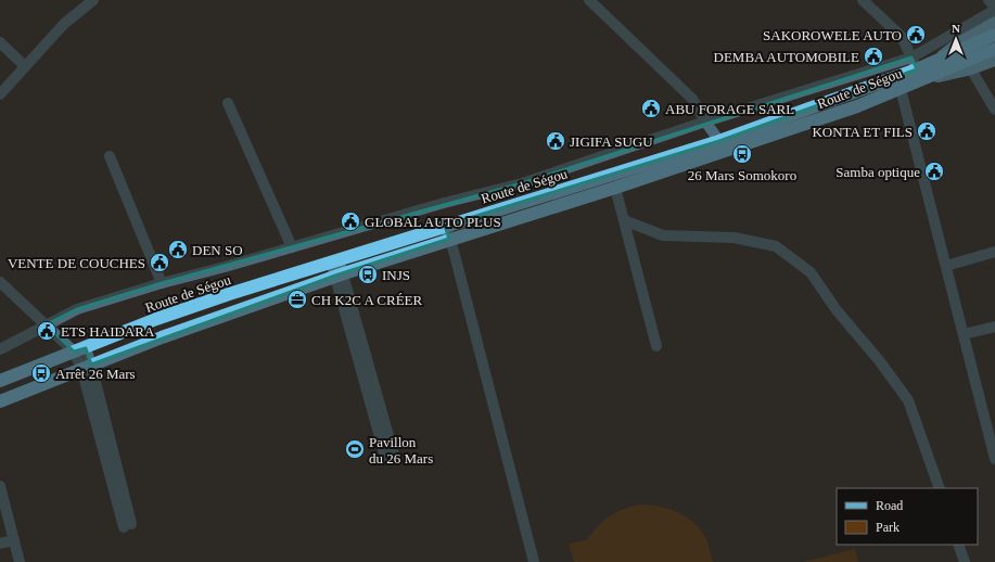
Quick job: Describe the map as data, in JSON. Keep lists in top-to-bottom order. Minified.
{"streets":{"highway":["Route de Ségou"]},"places":{"public building":["SAKOROWELE AUTO","DEMBA AUTOMOBILE","ABU FORAGE SARL","KONTA ET FILS","JIGIFA SUGU","Samba optique","GLOBAL AUTO PLUS","DEN SO","VENTE DE COUCHES","ETS HAIDARA"],"bus stop":["26 Mars Somokoro","INJS","Arrêt 26 Mars"],"office":["CH K2C A CRÉER"],"sports":["Pavillon du 26 Mars"]},"legend":["Road","Park"],"north":"top"}
